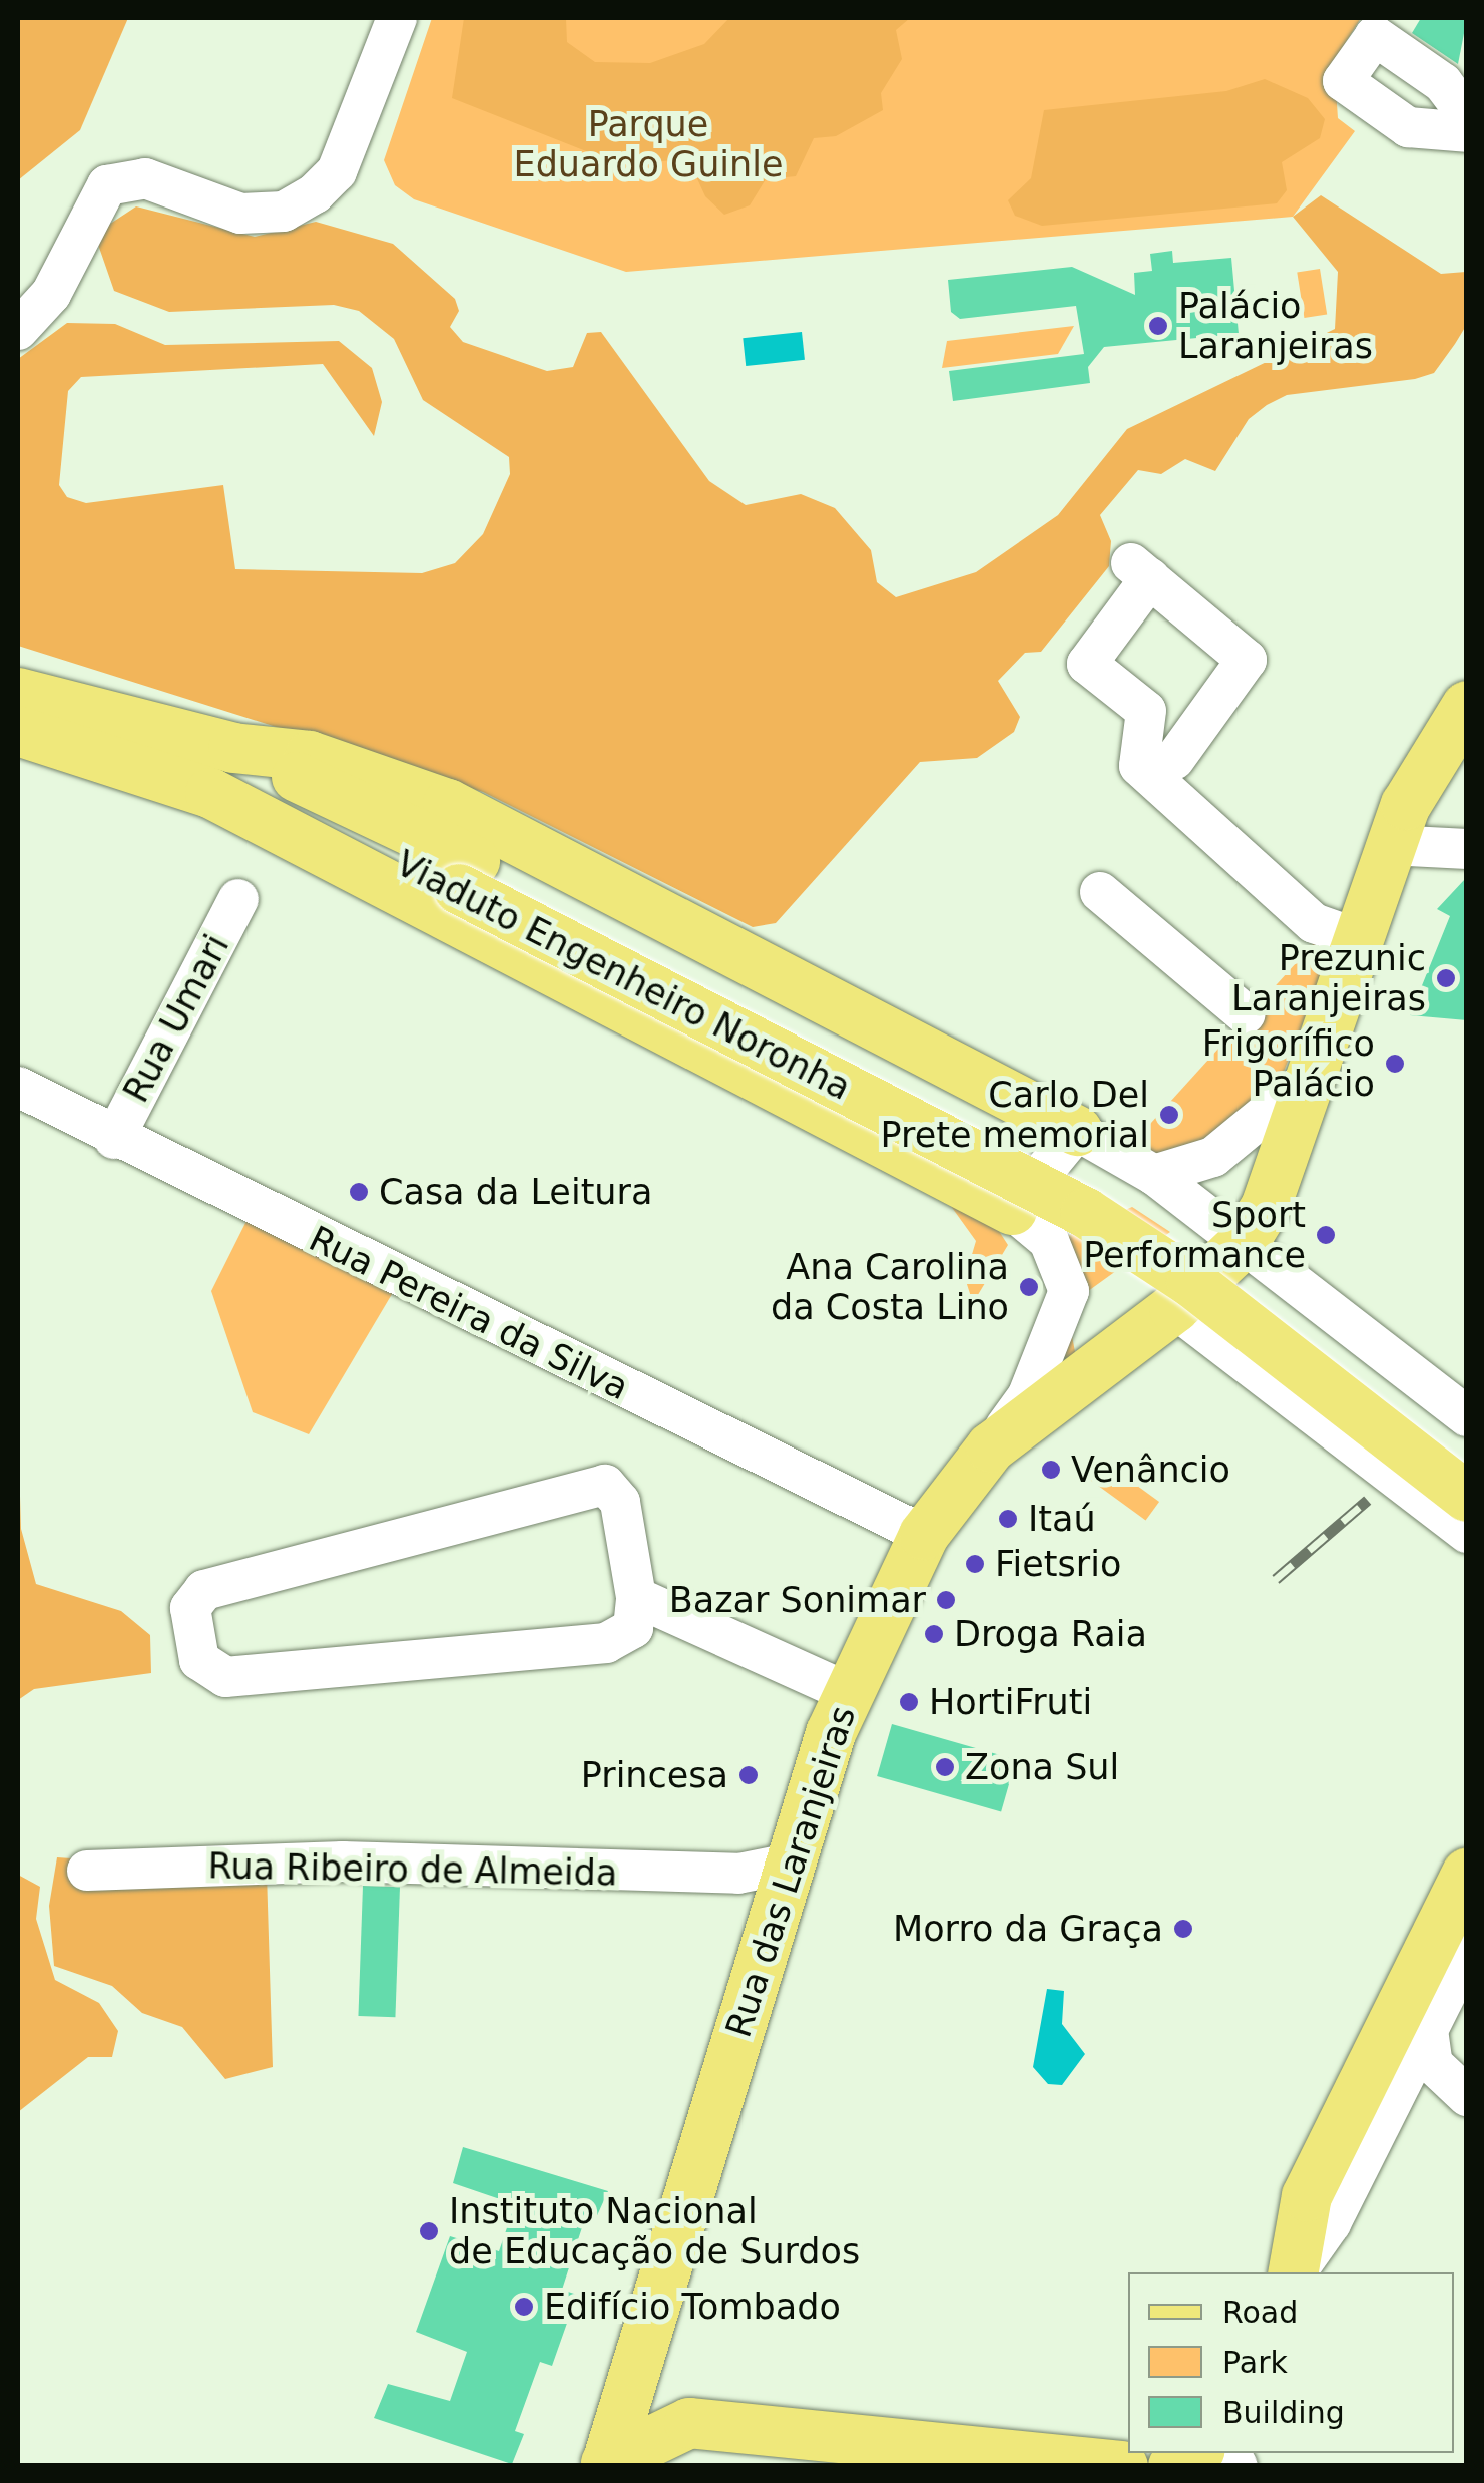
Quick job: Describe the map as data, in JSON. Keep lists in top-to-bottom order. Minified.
{"streets":{"main road":["Viaduto Engenheiro Noronha","Rua das Laranjeiras"],"street":["Rua Umari","Rua Pereira da Silva","Rua Ribeiro de Almeida"]},"crossings":[["Rua Umari","Rua Pereira da Silva"],["Rua Pereira da Silva","Rua das Laranjeiras"],["Rua Ribeiro de Almeida","Rua das Laranjeiras"]],"parks":["Parque Eduardo Guinle"],"places":["Palácio Laranjeiras","Prezunic Laranjeiras","Frigorífico Palácio","Carlo Del Prete memorial","Casa da Leitura","Sport Performance","Ana Carolina da Costa Lino","Venâncio","Itaú","Fietsrio","Bazar Sonimar","Droga Raia","HortiFruti","Zona Sul","Princesa","Morro da Graça","Instituto Nacional de Educação de Surdos","Edifício Tombado"],"legend":["Road","Park","Building"]}
